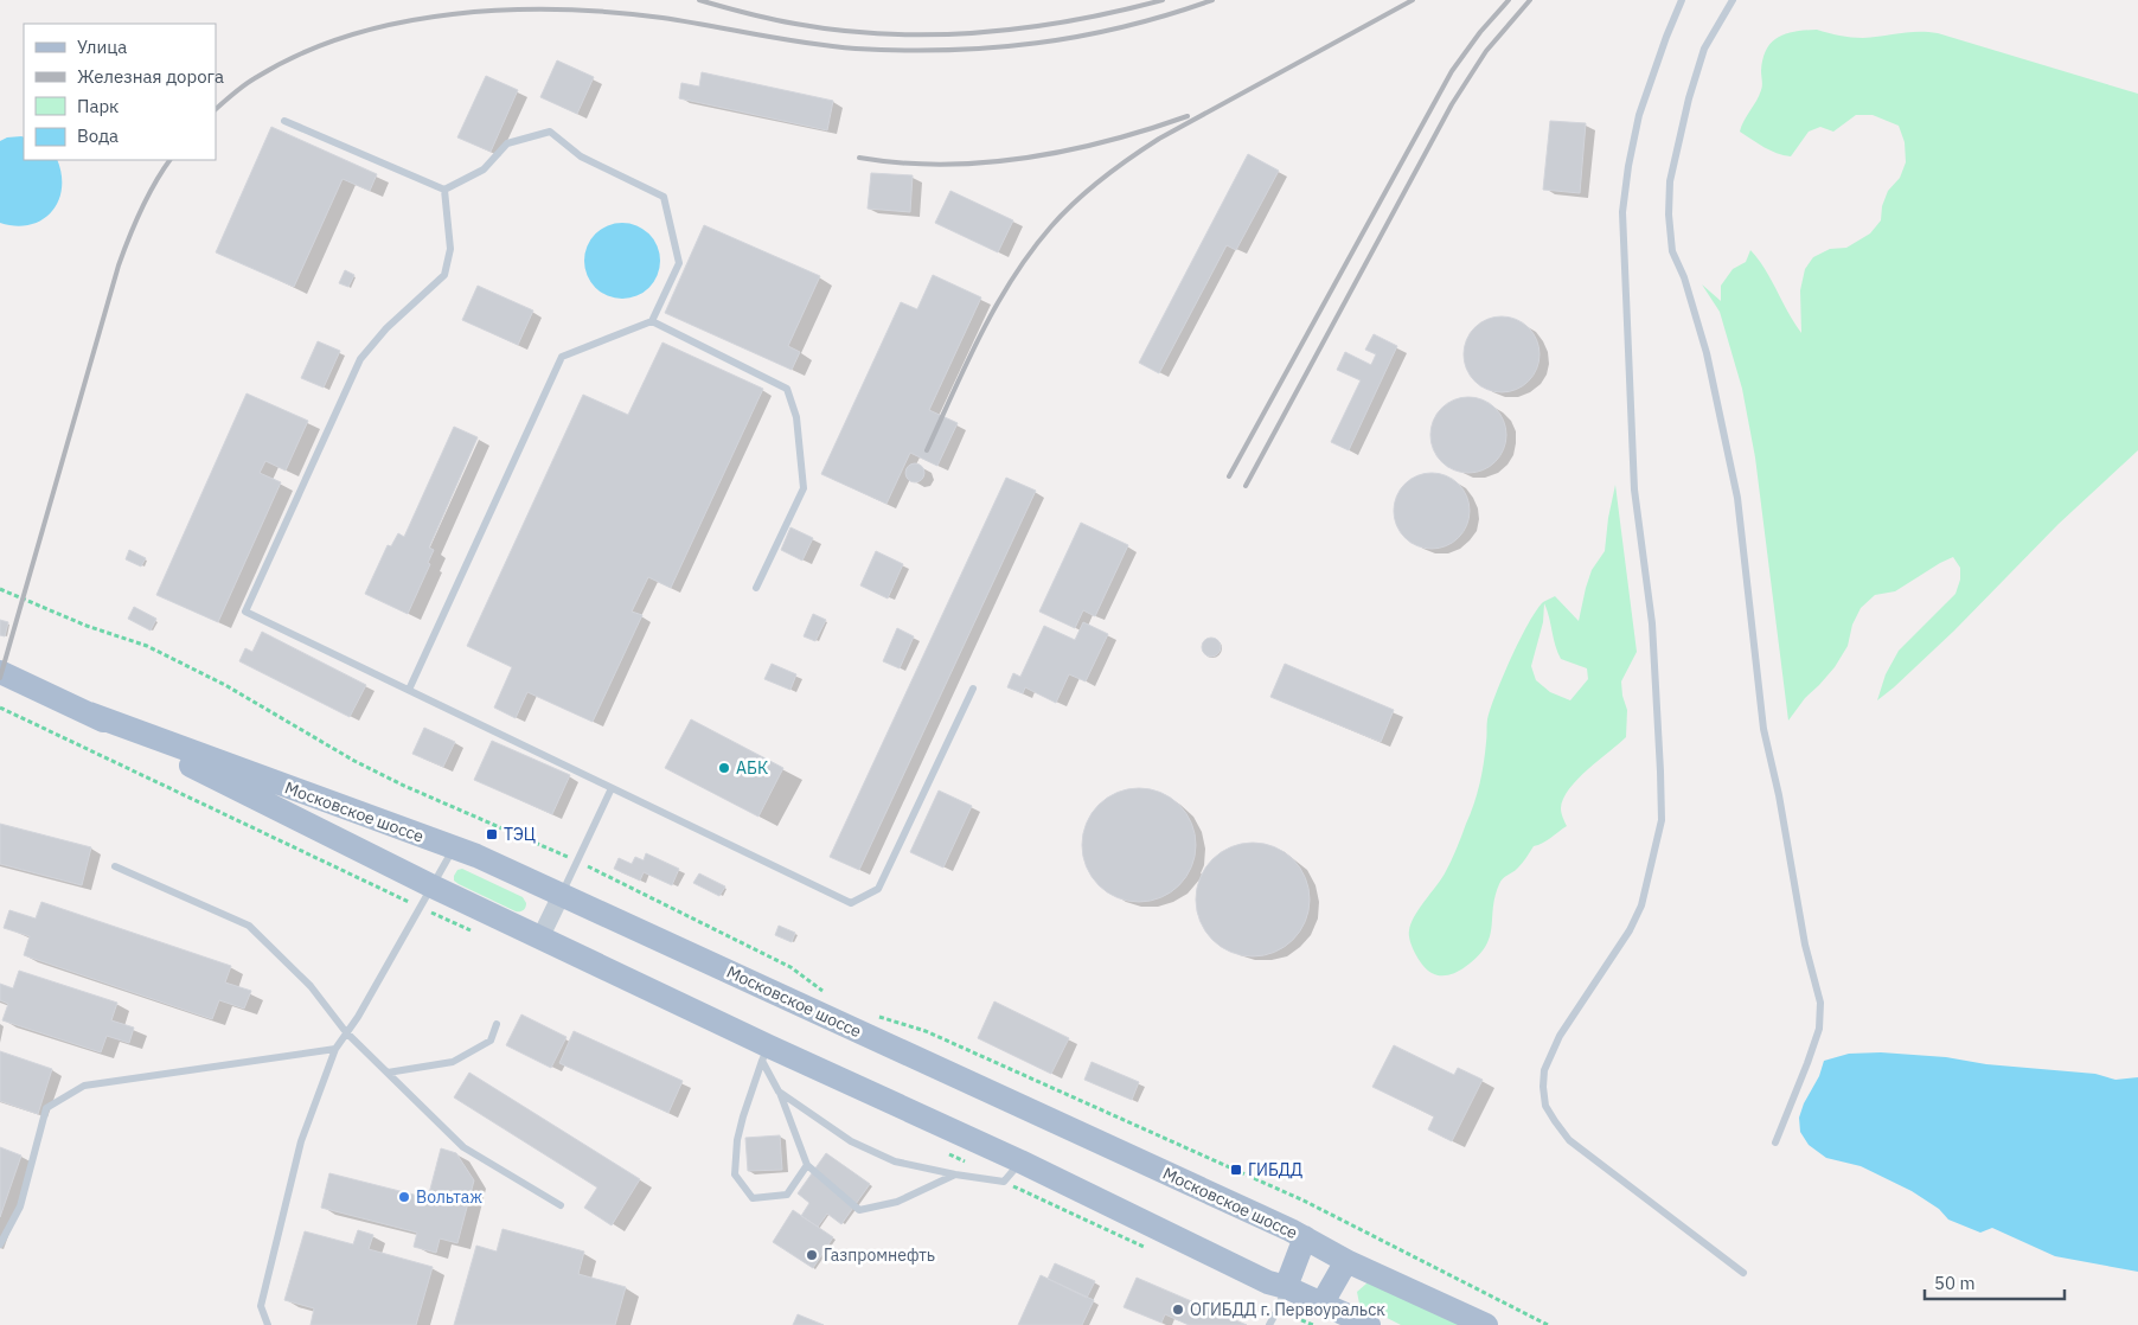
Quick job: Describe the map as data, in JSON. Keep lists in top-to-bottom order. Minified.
{"streets":{"main road":["Московское шоссе"]},"places":{"other":["АБК","Вольтаж","Газпромнефть","ОГИБДД г. Первоуральск"],"transit":["ТЭЦ","ГИБДД"]},"legend":["Улица","Железная дорога","Парк","Вода"],"scale_bar":"50 m"}
